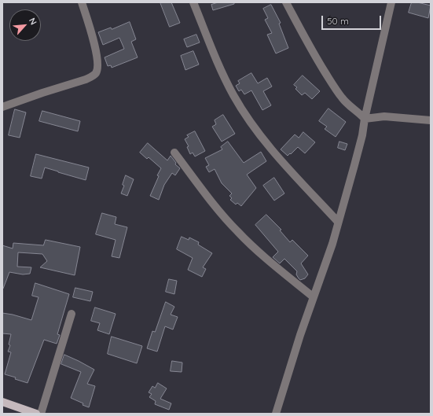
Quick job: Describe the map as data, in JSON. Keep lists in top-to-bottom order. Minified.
{"scale_bar":"50 m","north":"top right"}
